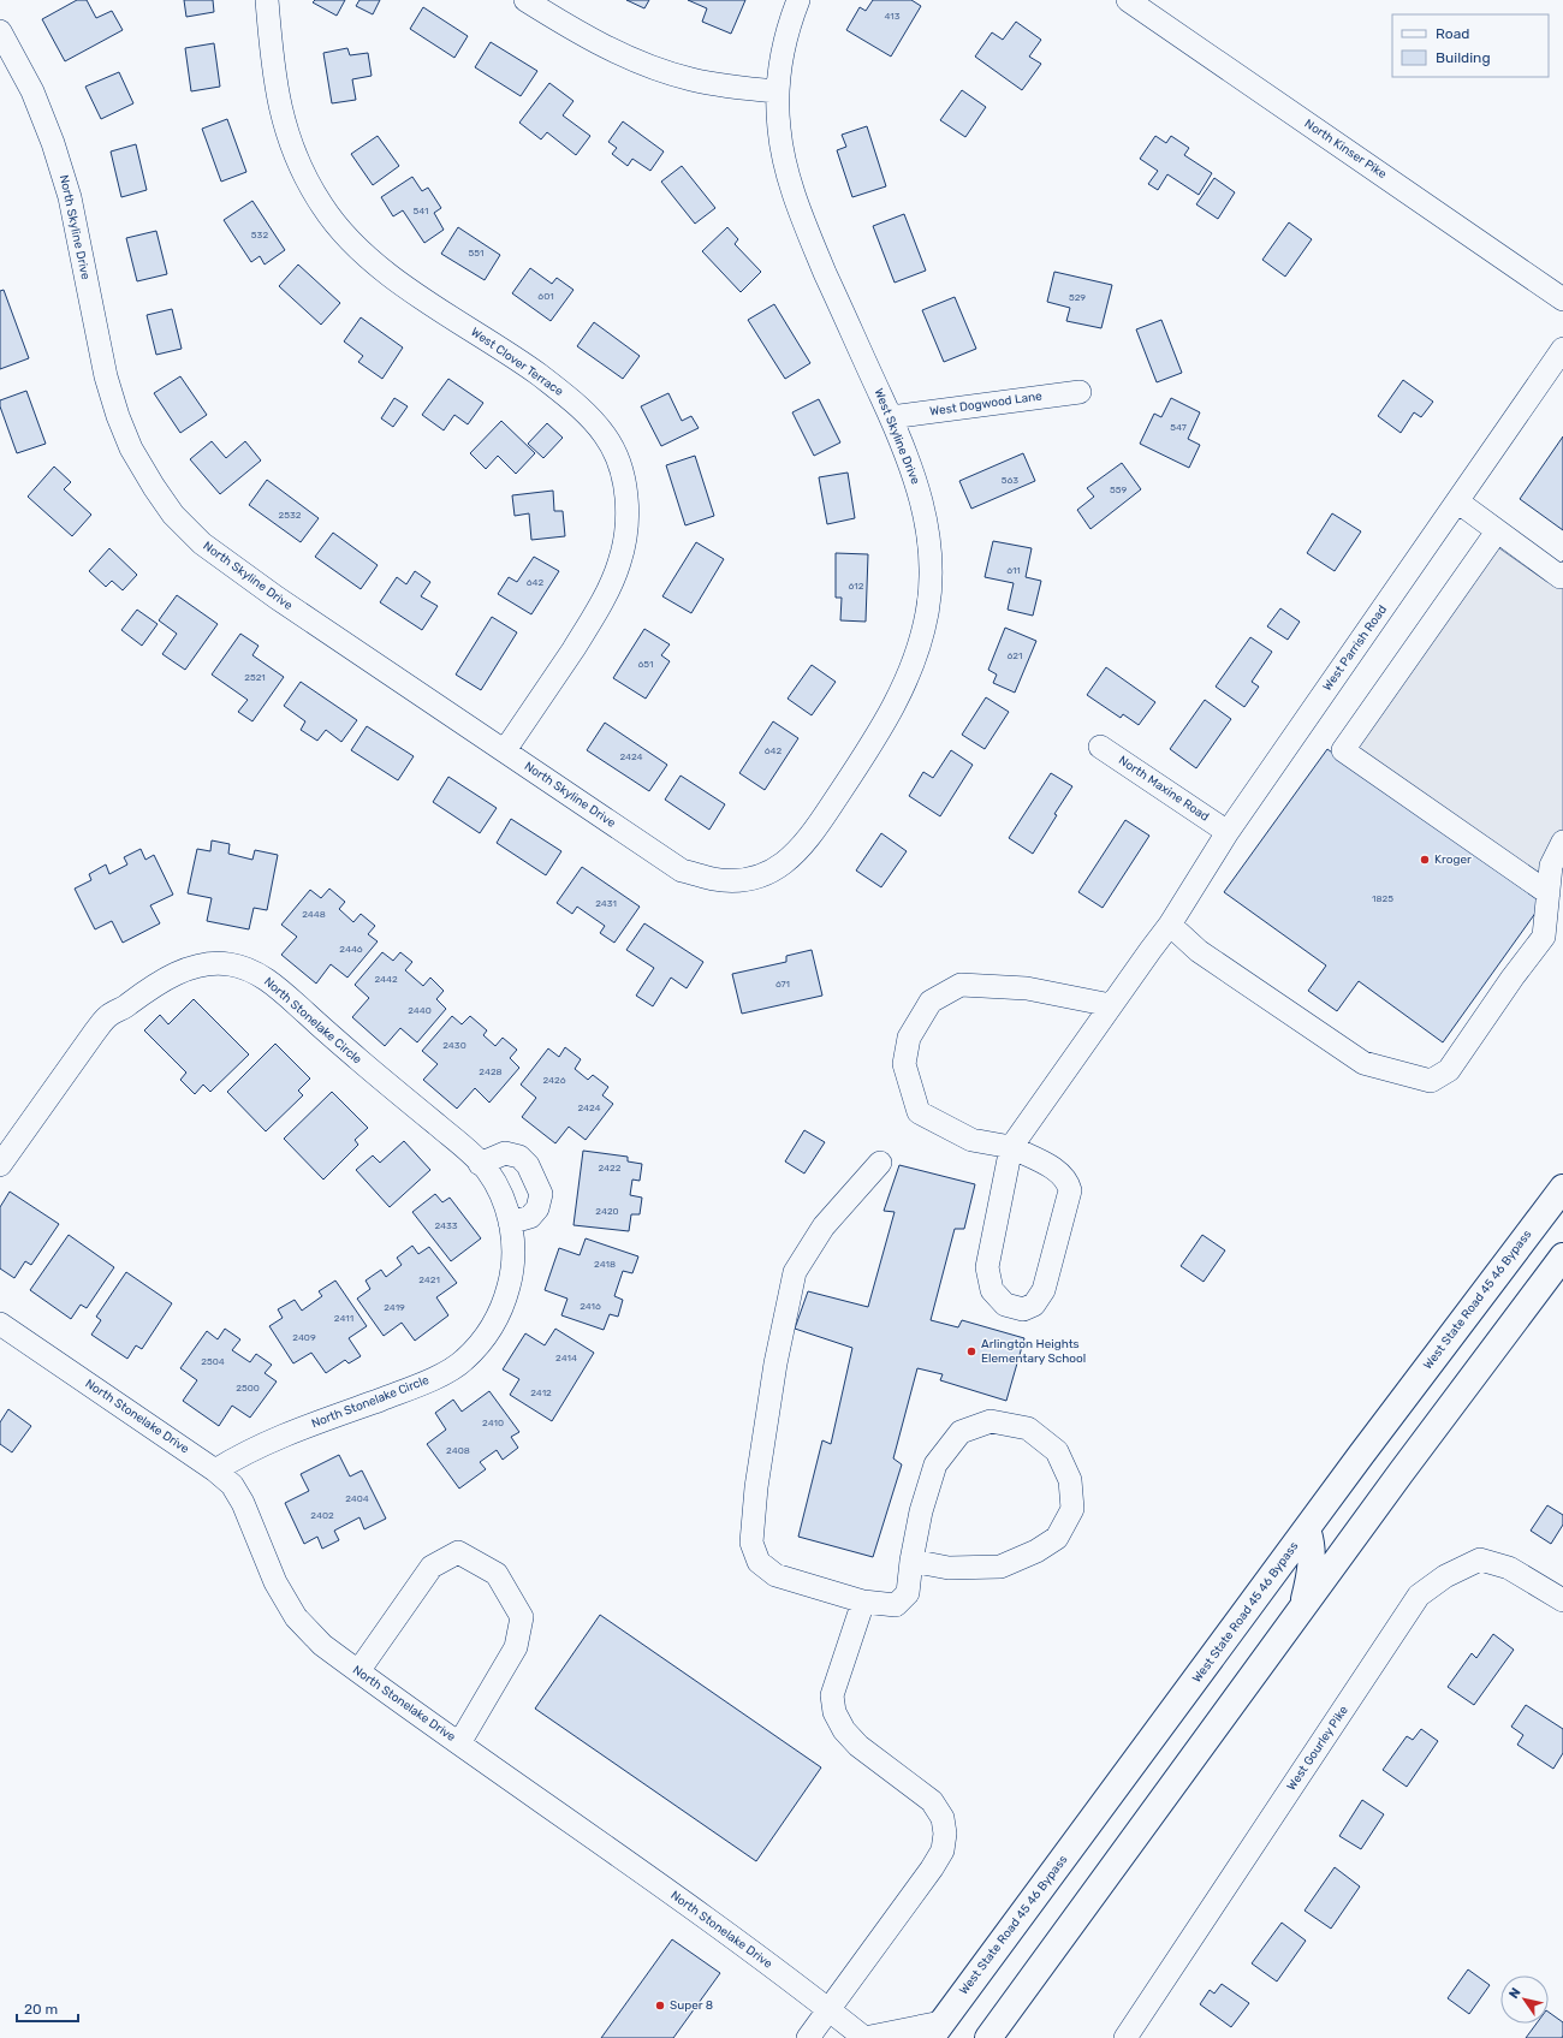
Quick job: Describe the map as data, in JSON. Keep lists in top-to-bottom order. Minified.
{"streets":{"highway":["West State Road 45 46 Bypass"],"street":["North Kinser Pike","North Skyline Drive","West Clover Terrace","West Dogwood Lane","West Skyline Drive","West Parrish Road","North Maxine Road","North Stonelake Circle","North Stonelake Drive","West Gourley Pike"]},"crossings":[["North Skyline Drive","West Clover Terrace"],["North Skyline Drive","West Skyline Drive"],["West Dogwood Lane","West Skyline Drive"],["West Parrish Road","North Maxine Road"],["North Stonelake Circle","North Stonelake Drive"],["West State Road 45 46 Bypass","North Stonelake Drive"]],"places":["Kroger","Arlington Heights Elementary School","Super 8"],"house_numbers":["413","541","532","551","601","529","547","563","559","2532","611","642","612","621","651","2521","642","2424","1825","2431","2448","2446","2442","671","2440","2430","2428","2426","2424","2422","2420","2433","2418","2421","2416","2419","2411","2409","2414","2504","2500","2412","2410","2408","2404","2402"],"legend":["Road","Building"],"scale_bar":"20 m","north":"top left"}
